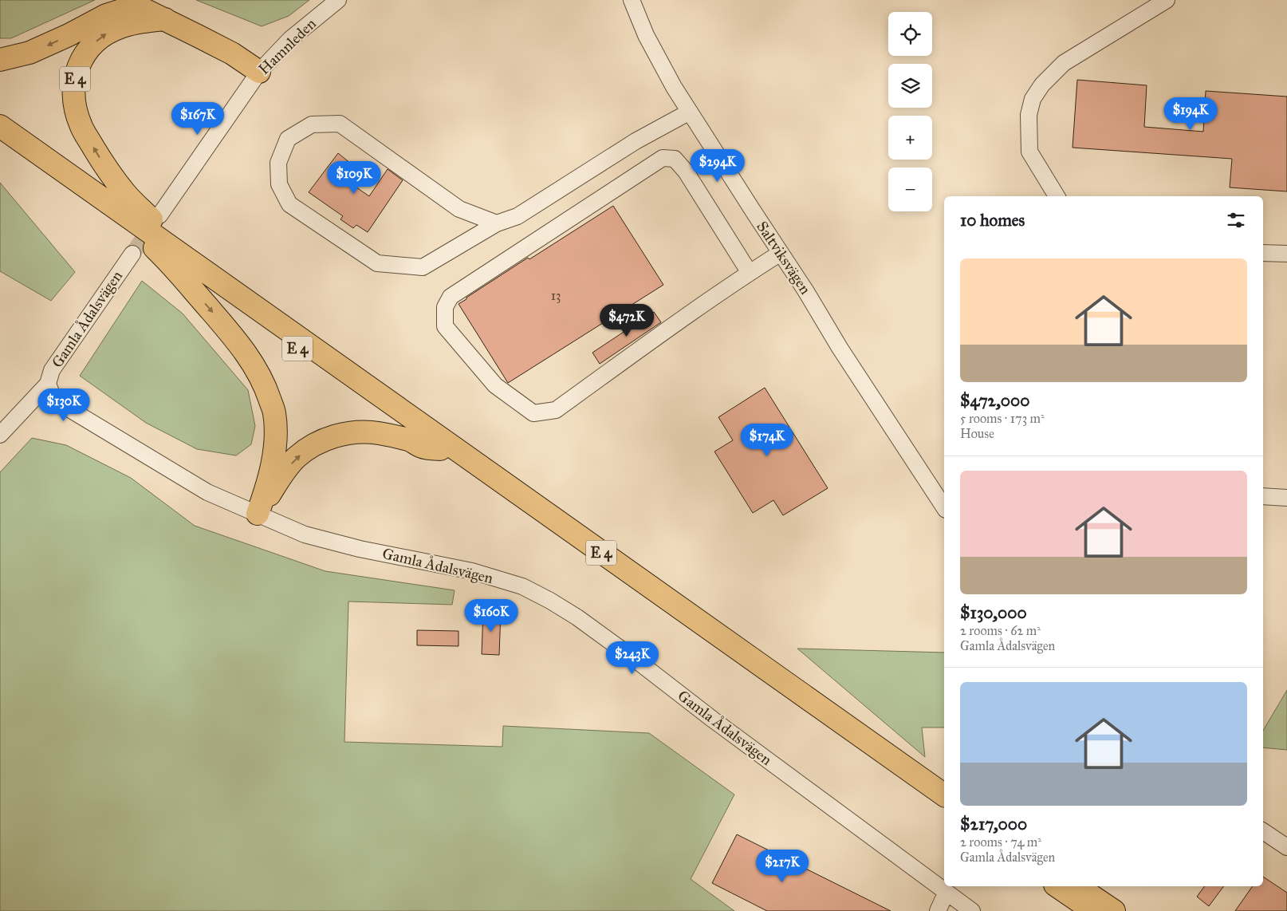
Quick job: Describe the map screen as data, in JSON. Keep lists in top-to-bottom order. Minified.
{"streets":{"highway":["E 4"],"street":["Hamnleden","Saltviksvägen","Gamla Ådalsvägen"]},"crossings":[["E 4","Gamla Ådalsvägen"]],"house_numbers":["13"],"page":{"map_buttons":["+","−"],"price":["$194K","$167K","$294K","$109K","$472K","$130K","$174K","$160K","$243K","$217K"],"heading":"10 homes","list":[{"name":"$472,000","note":"5 rooms · 173 m² · House"},{"name":"$130,000","note":"2 rooms · 62 m² · Gamla Ådalsvägen"},{"name":"$217,000","note":"2 rooms · 74 m² · Gamla Ådalsvägen"}]}}
